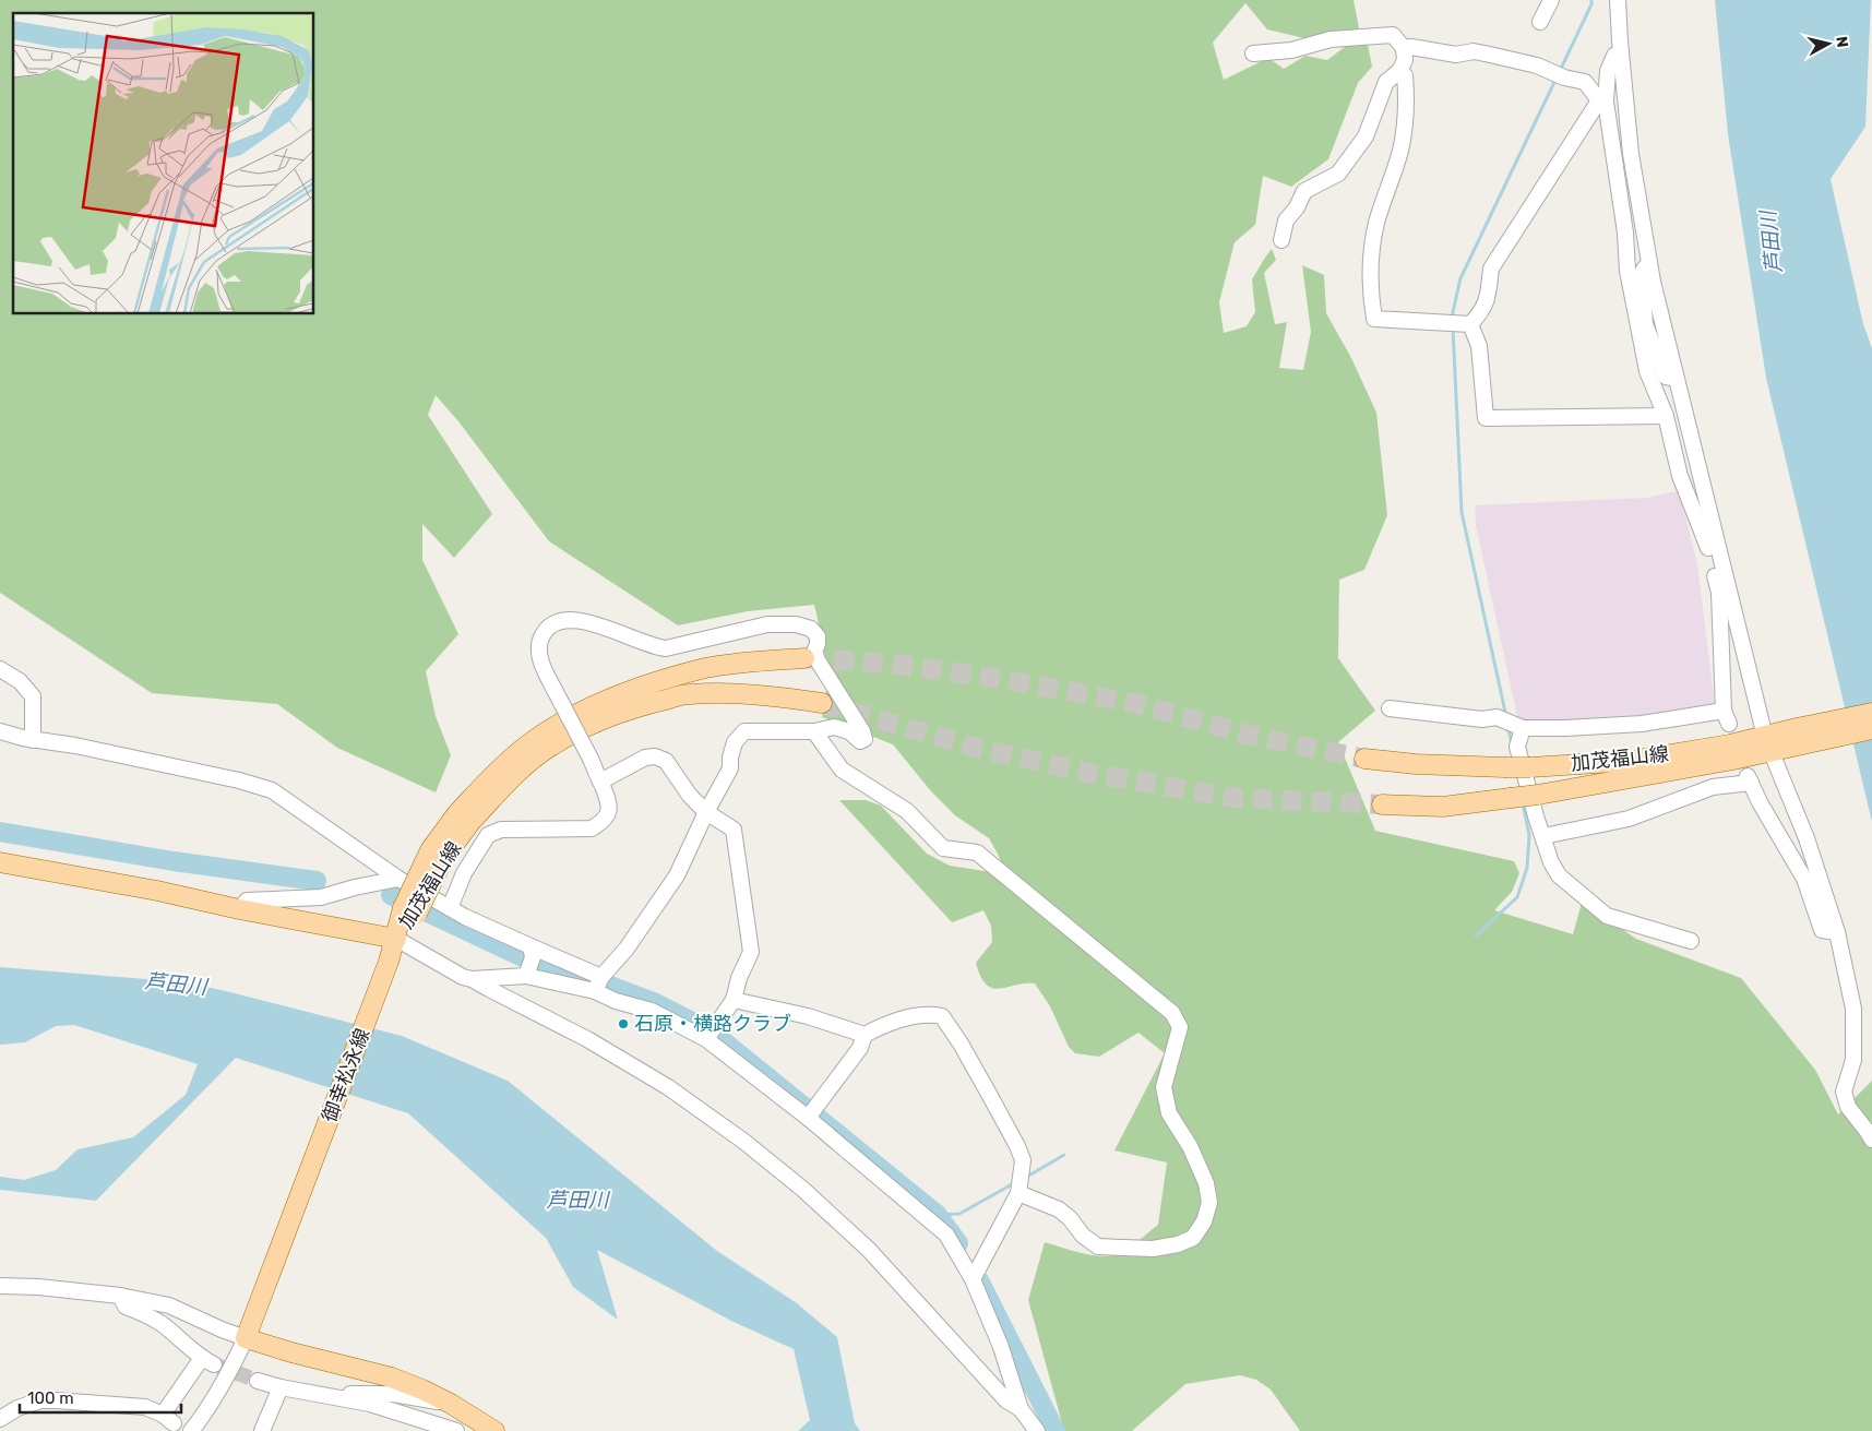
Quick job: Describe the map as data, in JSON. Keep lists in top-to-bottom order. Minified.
{"streets":{"main road":["加茂福山線","御幸松永線"]},"crossings":[["加茂福山線","御幸松永線"]],"water":["芦田川"],"places":["石原・横路クラブ"],"scale_bar":"100 m","north":"right"}
